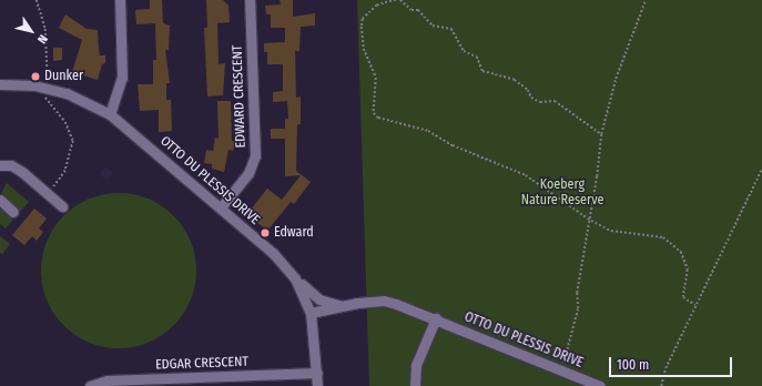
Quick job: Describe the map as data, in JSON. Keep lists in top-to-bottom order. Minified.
{"streets":{"street":["EDWARD CRESCENT","OTTO DU PLESSIS DRIVE","EDGAR CRESCENT"]},"crossings":[["EDWARD CRESCENT","OTTO DU PLESSIS DRIVE"]],"parks":["Koeberg Nature Reserve"],"places":["Dunker","Edward"],"scale_bar":"100 m","north":"bottom right"}
